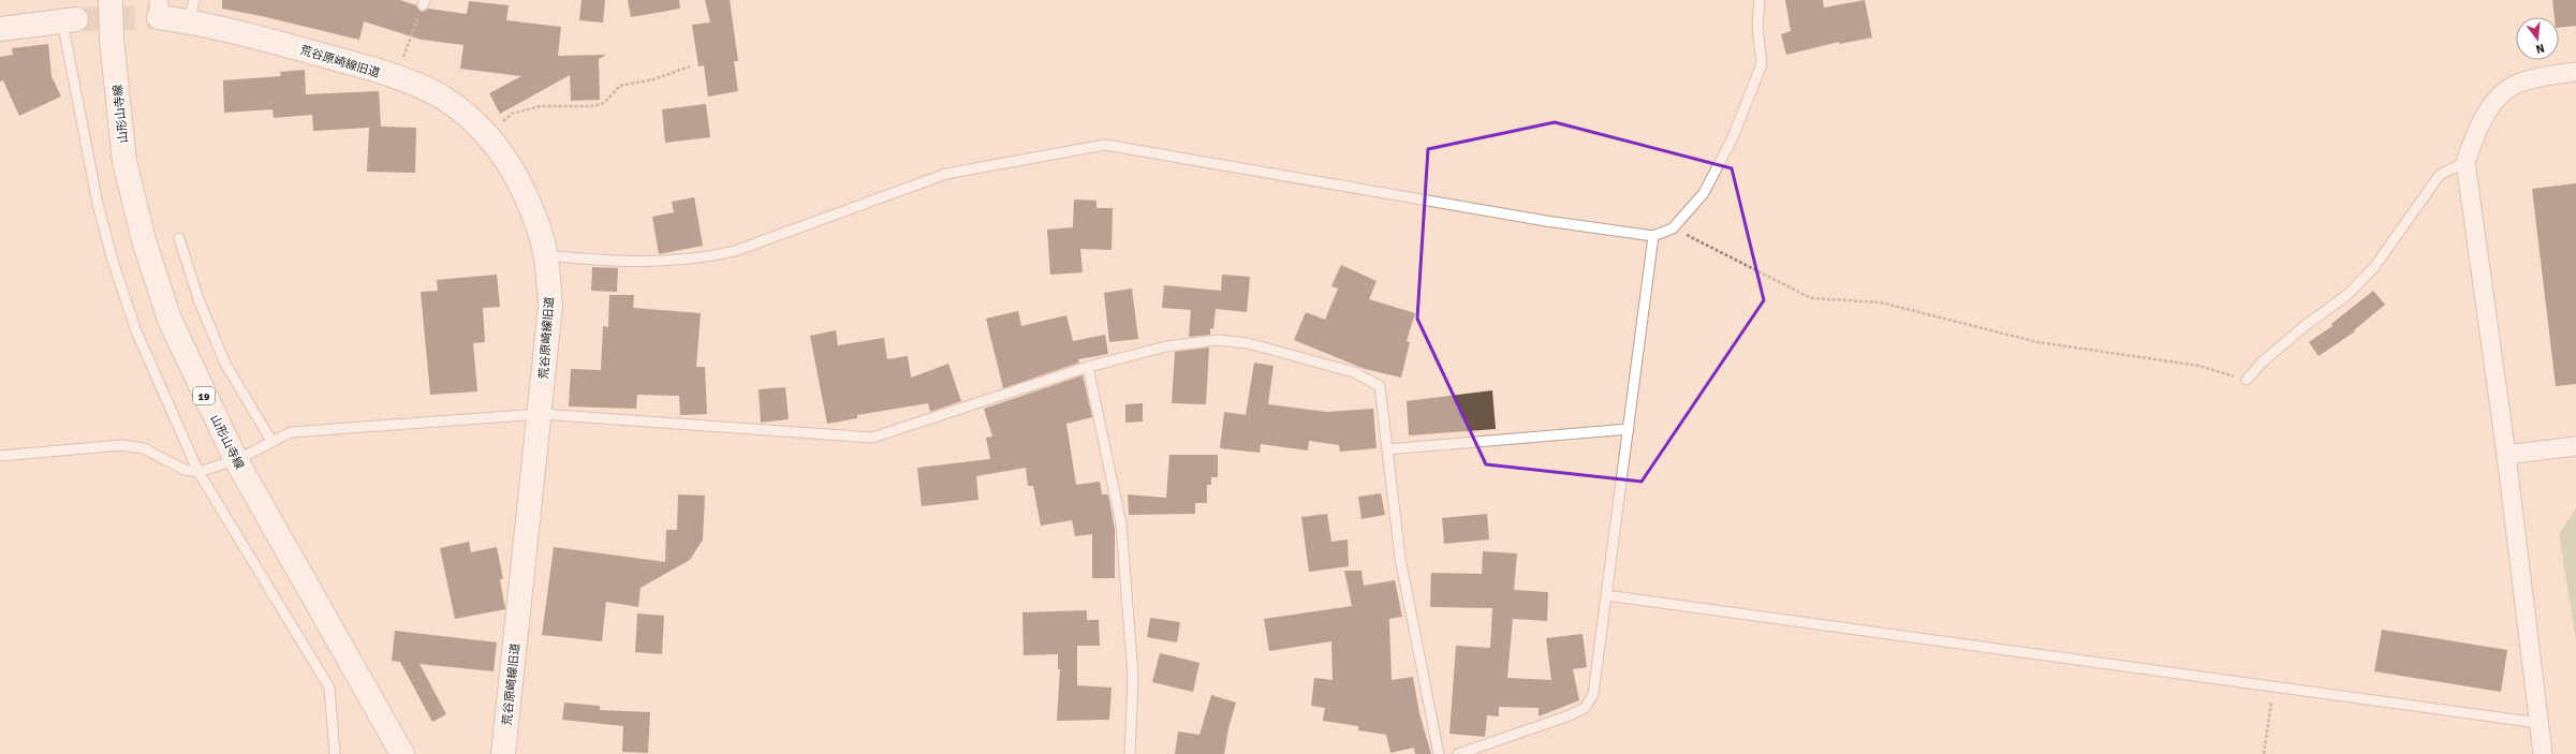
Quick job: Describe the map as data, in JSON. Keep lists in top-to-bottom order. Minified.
{"streets":{"street":["荒谷原崎線旧道","山形山寺線","19"]},"north":"bottom"}
